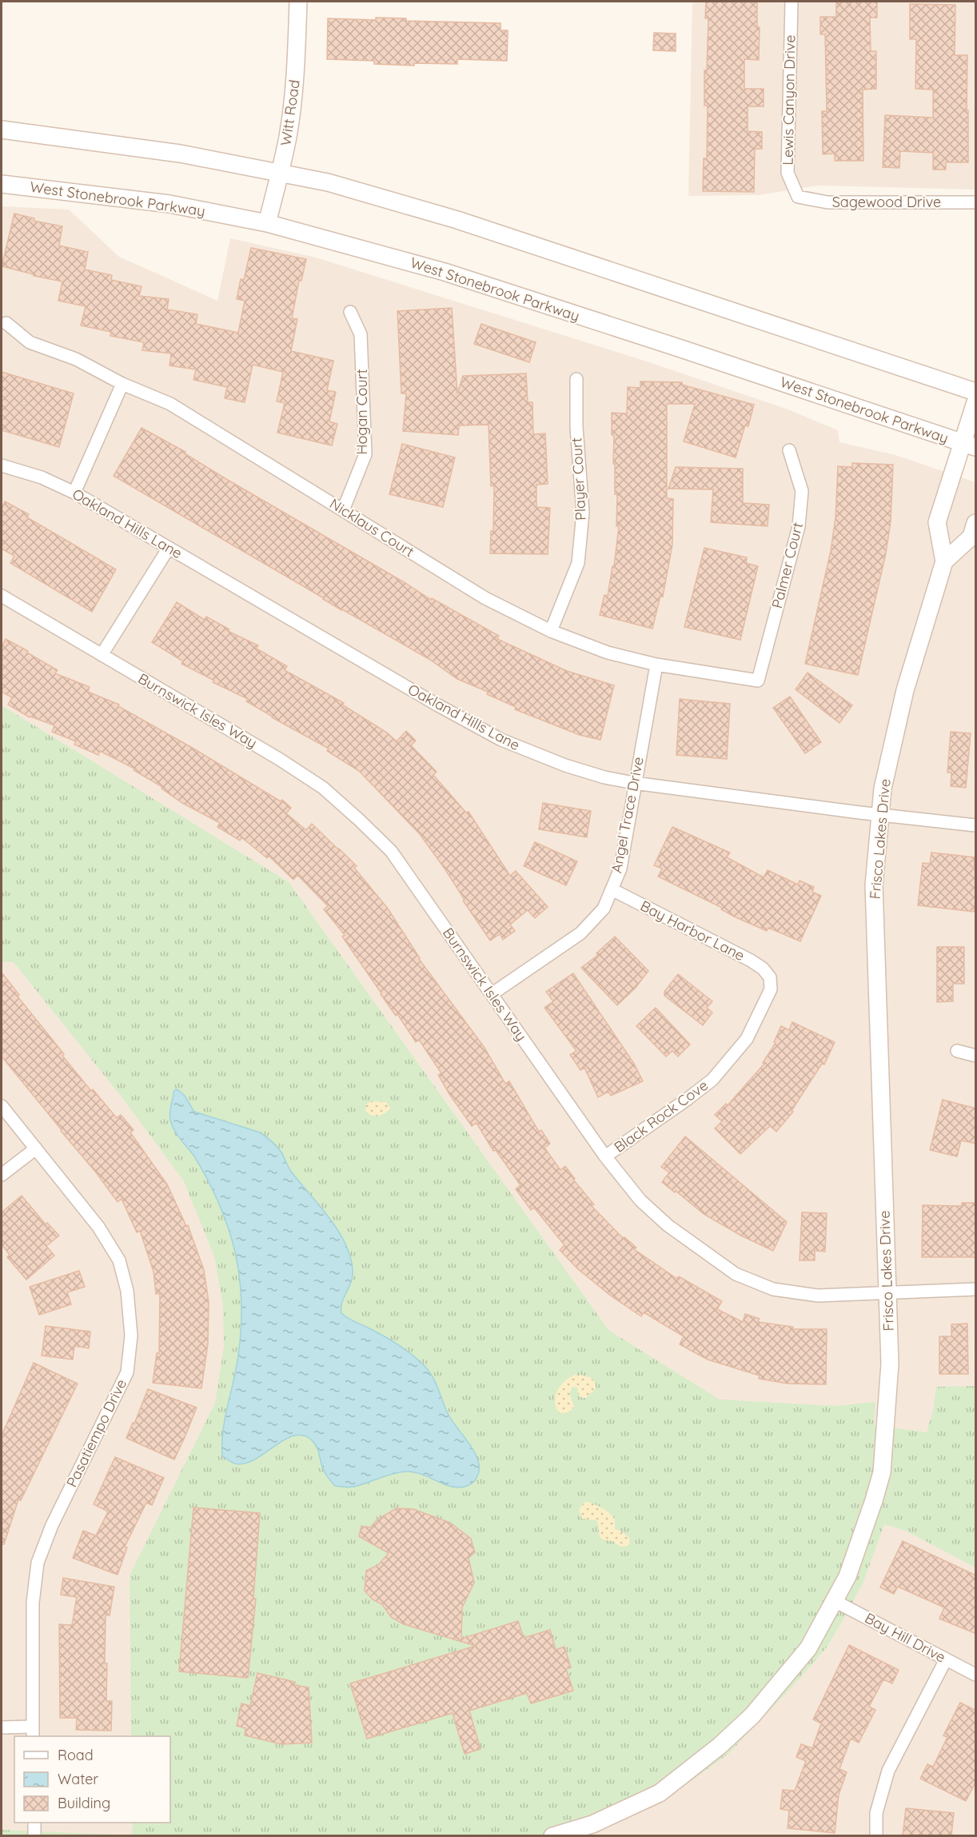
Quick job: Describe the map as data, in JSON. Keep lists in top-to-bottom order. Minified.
{"streets":{"street":["Lewis Canyon Drive","Witt Road","West Stonebrook Parkway","Sagewood Drive","Hogan Court","Player Court","Oakland Hills Lane","Nicklaus Court","Palmer Court","Burnswick Isles Way","Angel Trace Drive","Frisco Lakes Drive","Bay Harbor Lane","Black Rock Cove","Pasatiempo Drive","Bay Hill Drive"]},"crossings":[["Lewis Canyon Drive","Sagewood Drive"],["Witt Road","West Stonebrook Parkway"],["West Stonebrook Parkway","Frisco Lakes Drive"],["Hogan Court","Nicklaus Court"],["Player Court","Nicklaus Court"],["Oakland Hills Lane","Angel Trace Drive"],["Oakland Hills Lane","Frisco Lakes Drive"],["Nicklaus Court","Palmer Court"],["Nicklaus Court","Angel Trace Drive"],["Burnswick Isles Way","Angel Trace Drive"],["Burnswick Isles Way","Frisco Lakes Drive"],["Burnswick Isles Way","Black Rock Cove"],["Angel Trace Drive","Bay Harbor Lane"],["Frisco Lakes Drive","Bay Hill Drive"],["Bay Harbor Lane","Black Rock Cove"]],"legend":["Road","Water","Building"]}
